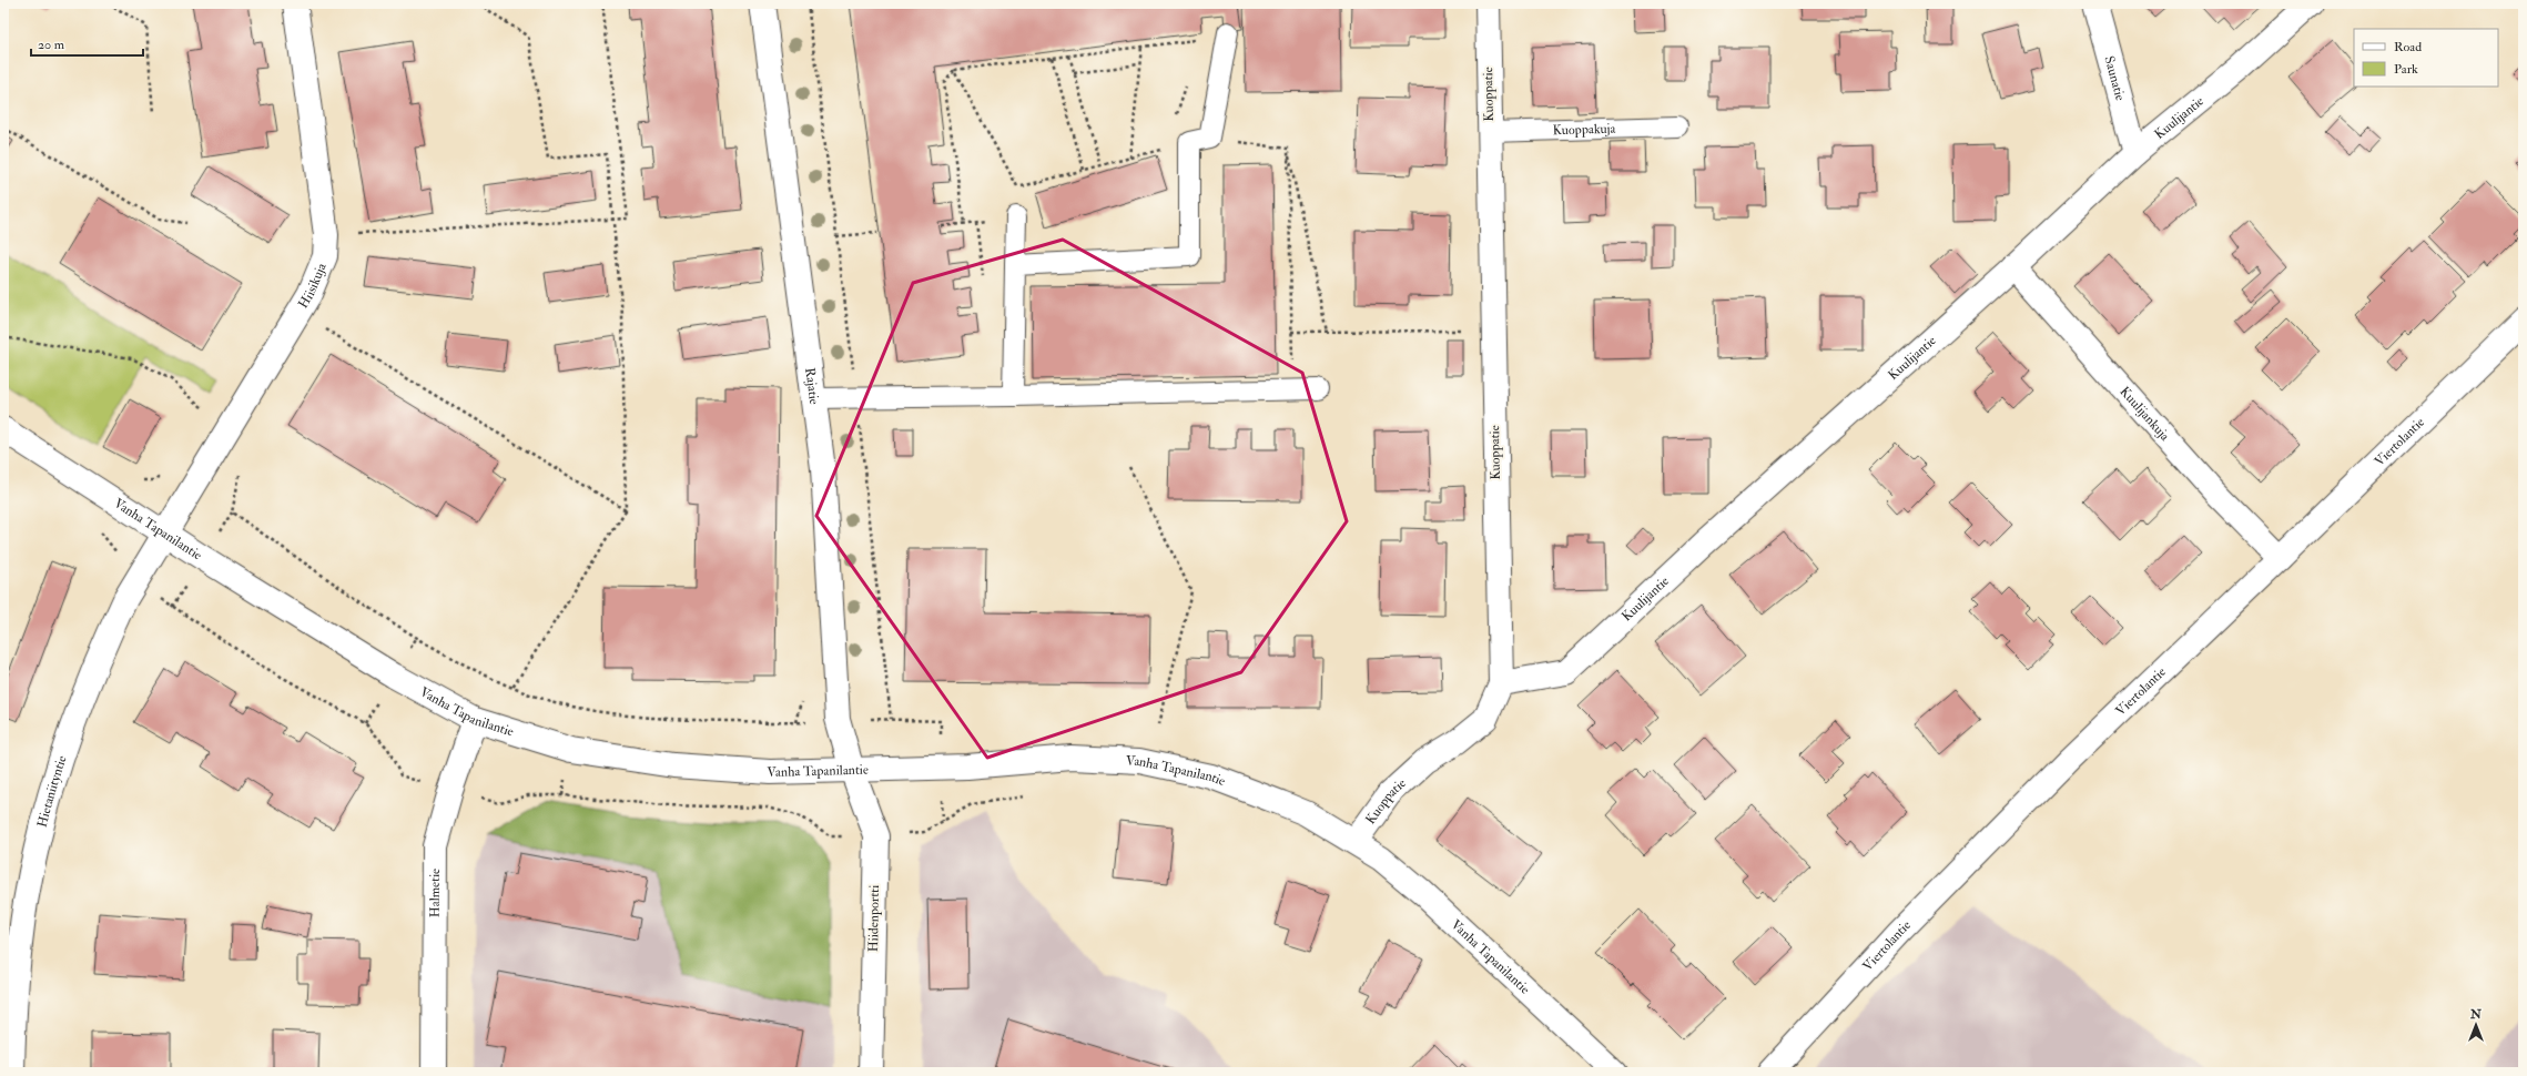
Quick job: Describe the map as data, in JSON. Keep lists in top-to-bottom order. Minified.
{"streets":{"street":["Saunatie","Kuoppatie","Kuulijantie","Hiisikuja","Rajatie","Kuulijankuja","Viertolantie","Vanha Tapanilantie","Hietaniityntie","Halmetie","Hiidenportti"],"lane":["Kuoppakuja"]},"crossings":[["Saunatie","Kuulijantie"],["Kuoppatie","Kuulijantie"],["Kuoppatie","Kuoppakuja"],["Kuoppatie","Vanha Tapanilantie"],["Kuulijantie","Kuulijankuja"],["Hiisikuja","Vanha Tapanilantie"],["Hiisikuja","Hietaniityntie"],["Rajatie","Vanha Tapanilantie"],["Rajatie","Hiidenportti"],["Kuulijankuja","Viertolantie"],["Vanha Tapanilantie","Hietaniityntie"],["Vanha Tapanilantie","Halmetie"],["Vanha Tapanilantie","Hiidenportti"]],"legend":["Road","Park"],"scale_bar":"20 m","north":"top"}
